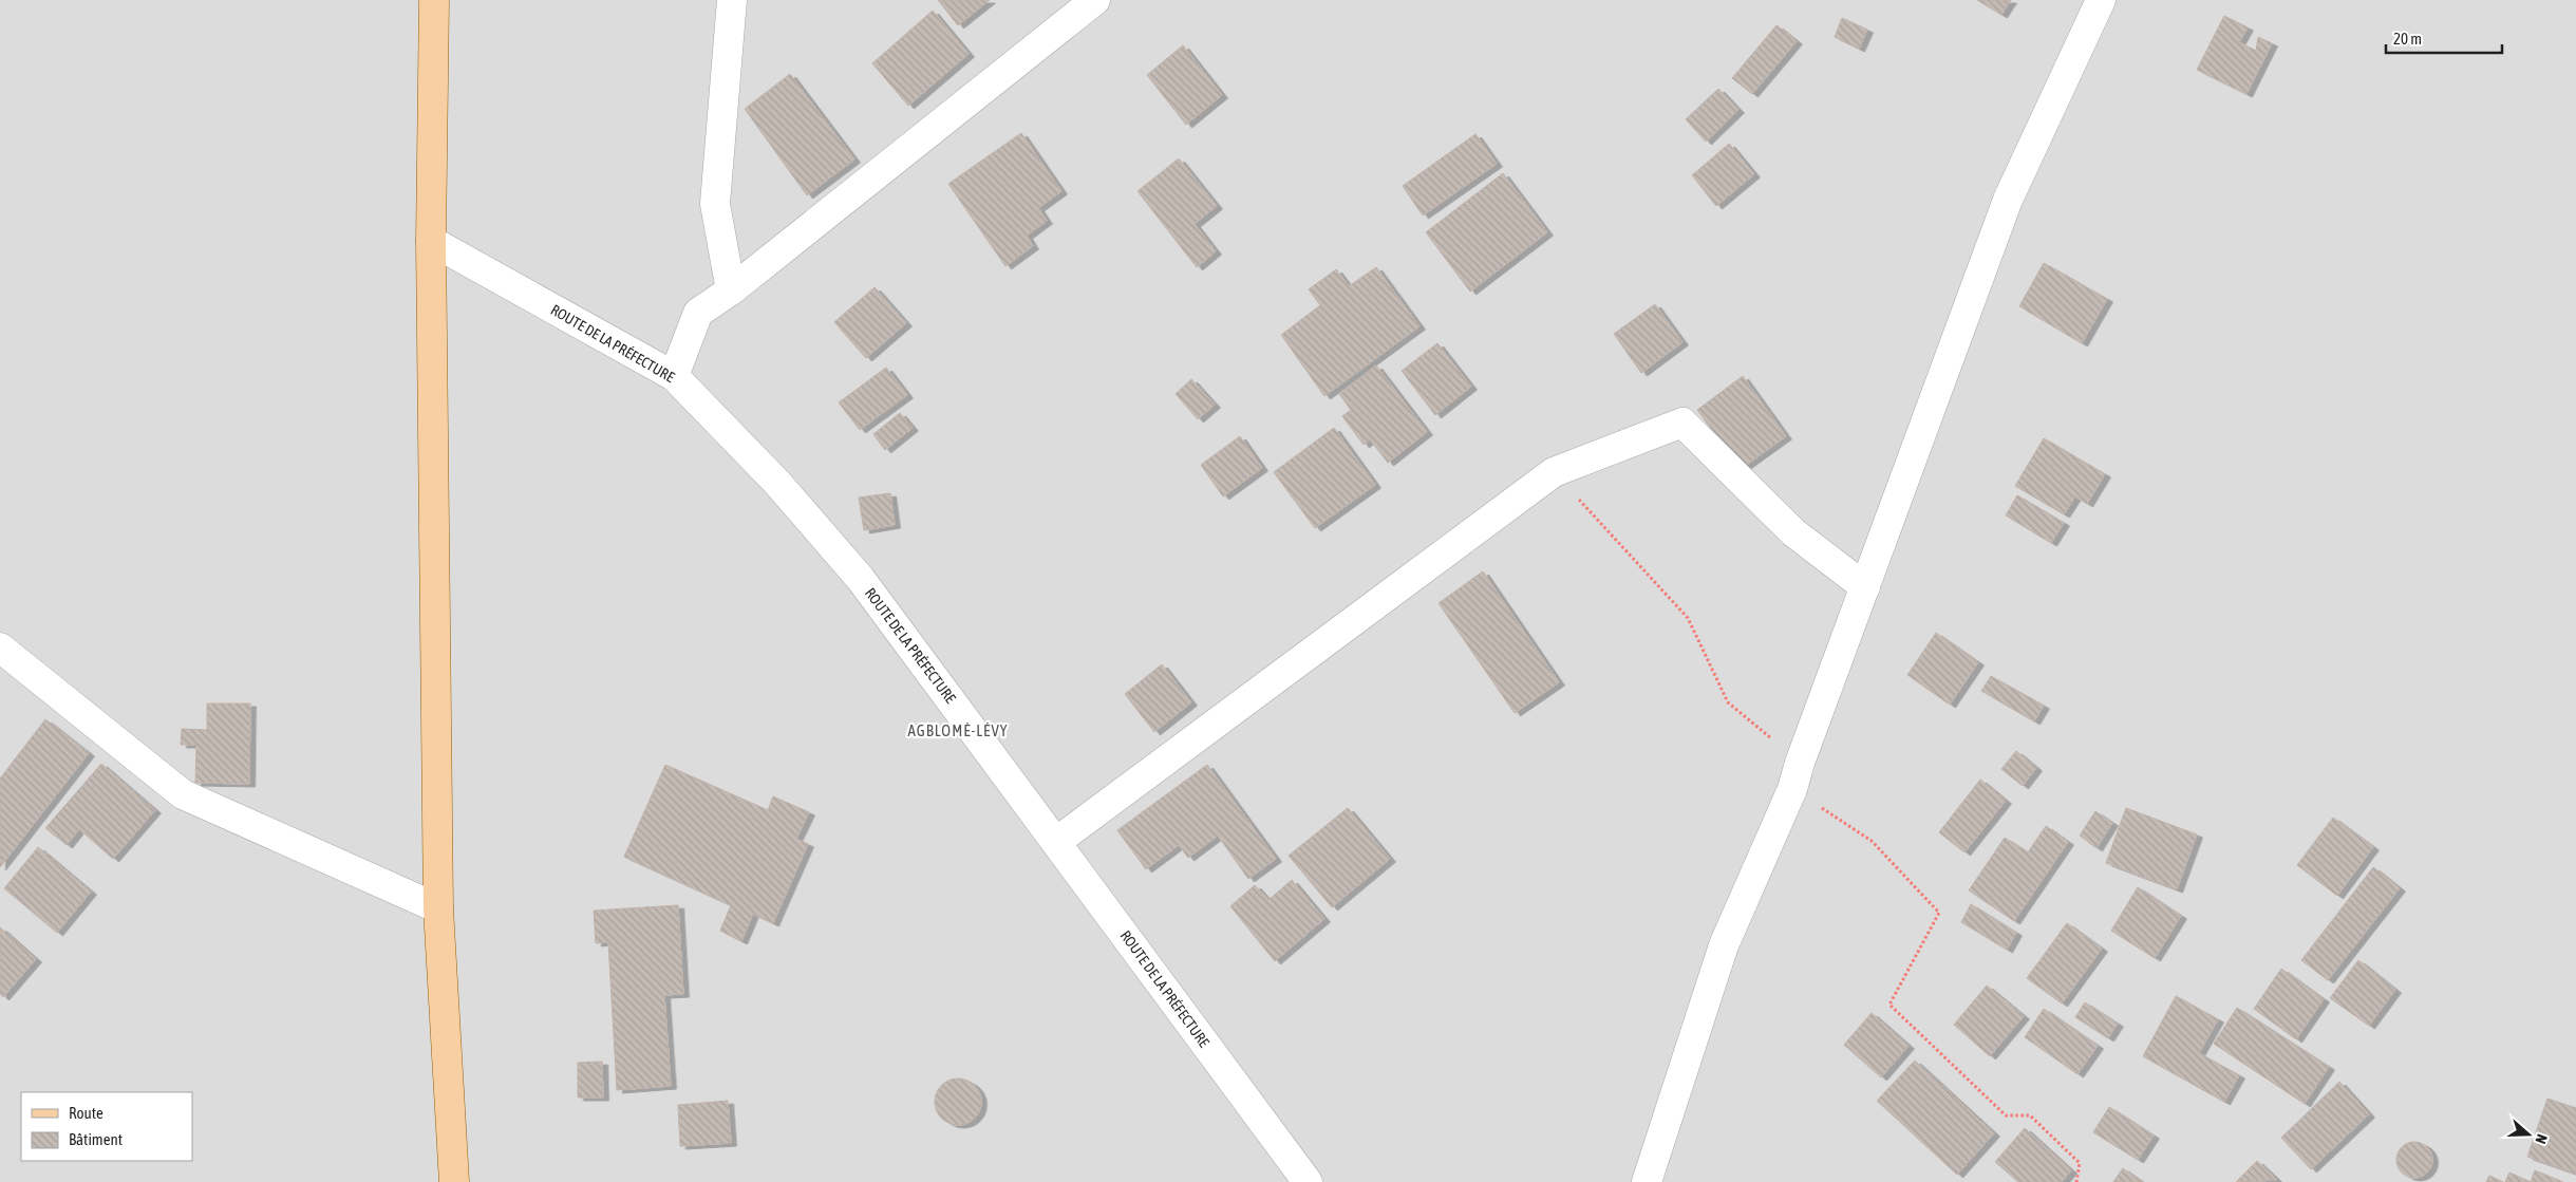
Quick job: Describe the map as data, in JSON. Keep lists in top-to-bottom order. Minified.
{"streets":{"street":["ROUTE DE LA PRÉFECTURE"]},"districts":["AGBLOMÈ-LÉVY"],"legend":["Route","Bâtiment"],"scale_bar":"20 m","north":"right"}
